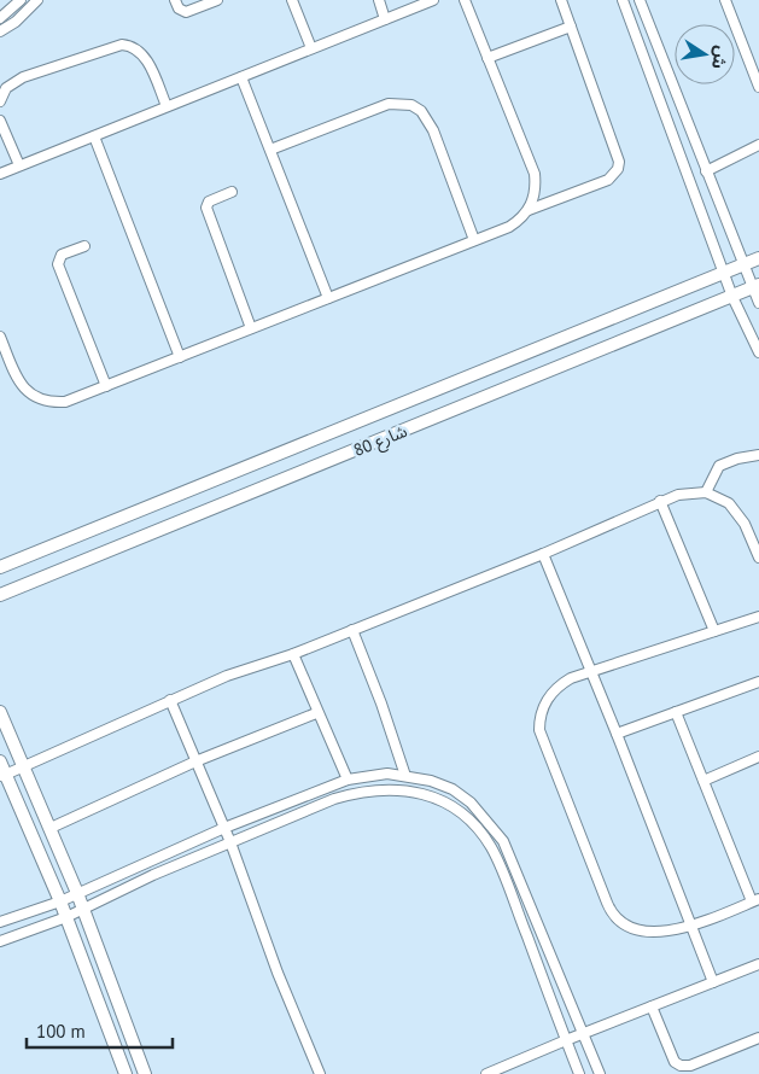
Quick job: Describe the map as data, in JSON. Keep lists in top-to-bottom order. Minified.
{"streets":{"street":["شارع 80"]},"scale_bar":"100 m","north":"right"}
